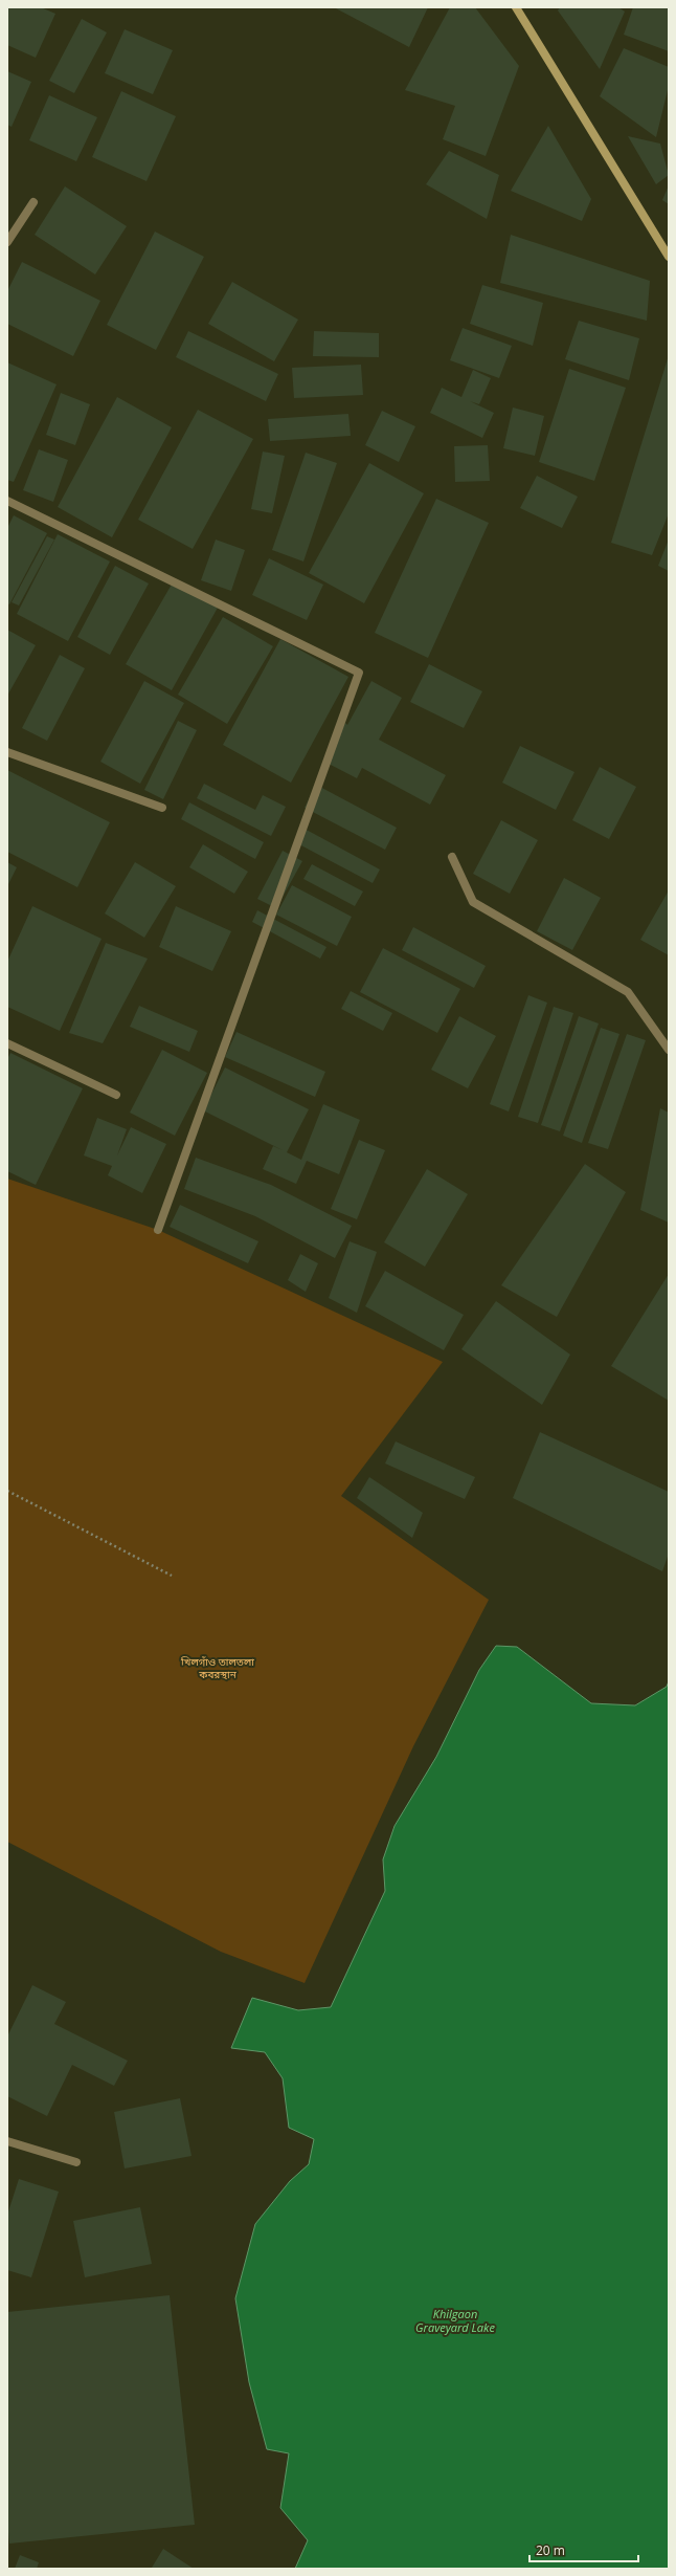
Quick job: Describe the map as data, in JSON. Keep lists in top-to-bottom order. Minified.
{"water":["Khilgaon Graveyard Lake"],"parks":["খিলগাঁও তালতলা কবরস্থান"],"scale_bar":"20 m"}
